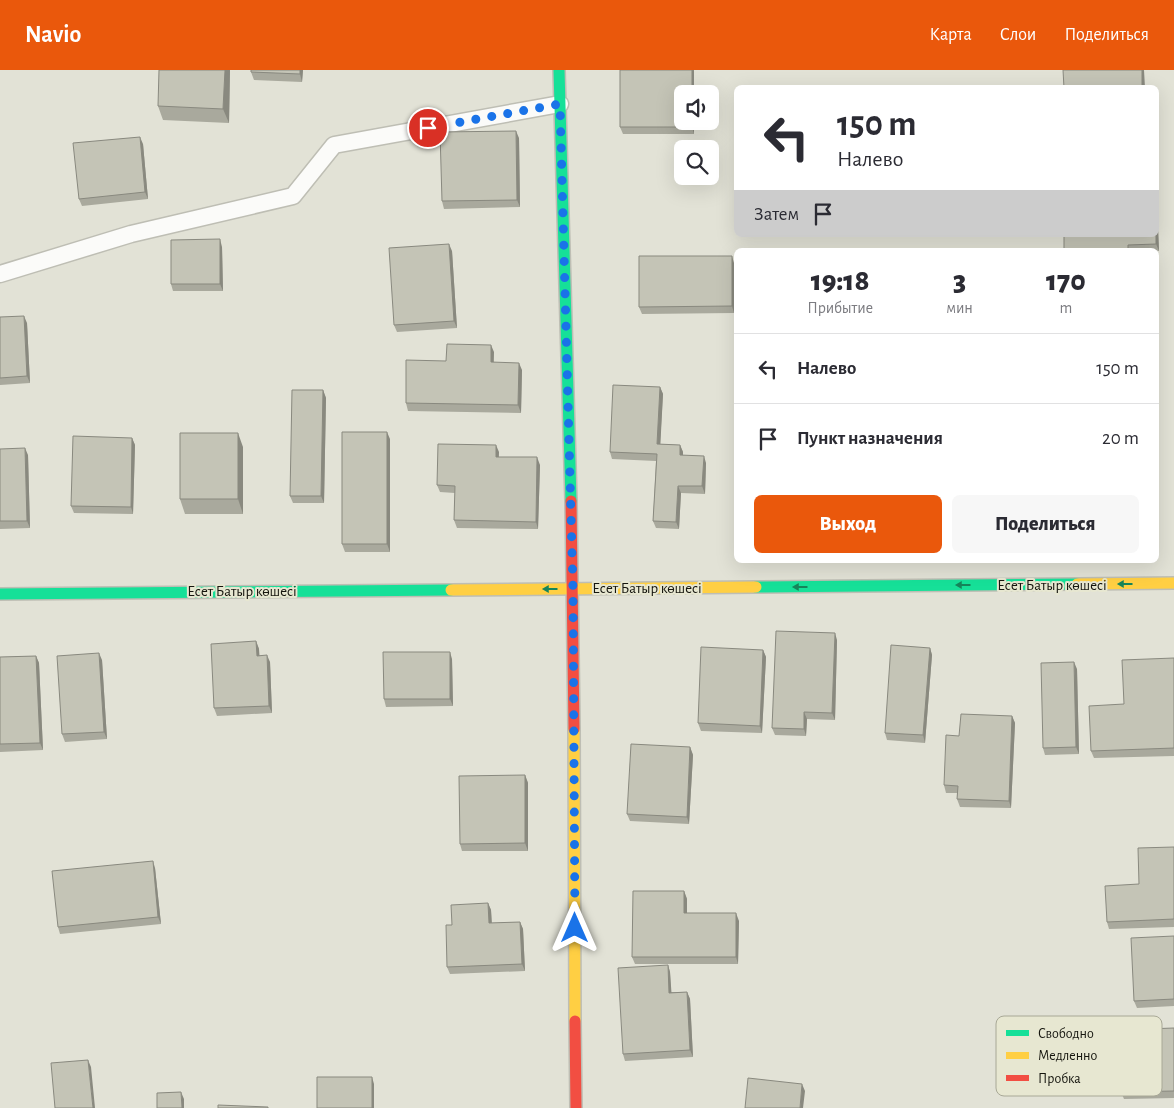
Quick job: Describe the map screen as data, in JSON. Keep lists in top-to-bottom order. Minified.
{"streets":{"street":["Есет Батыр көшесі"]},"one_way":["Есет Батыр көшесі"],"legend":["Свободно","Медленно","Пробка"],"page":{"header":"Navio","nav":["Карта","Слои","Поделиться"],"turn":["150 m","Налево"],"then":"Затем","eta":["19:18","Прибытие","3","мин","170","m"],"list":[{"name":"Налево","value":"150 m"},{"name":"Пункт назначения","value":"20 m"}],"buttons":["Выход","Поделиться"]}}
